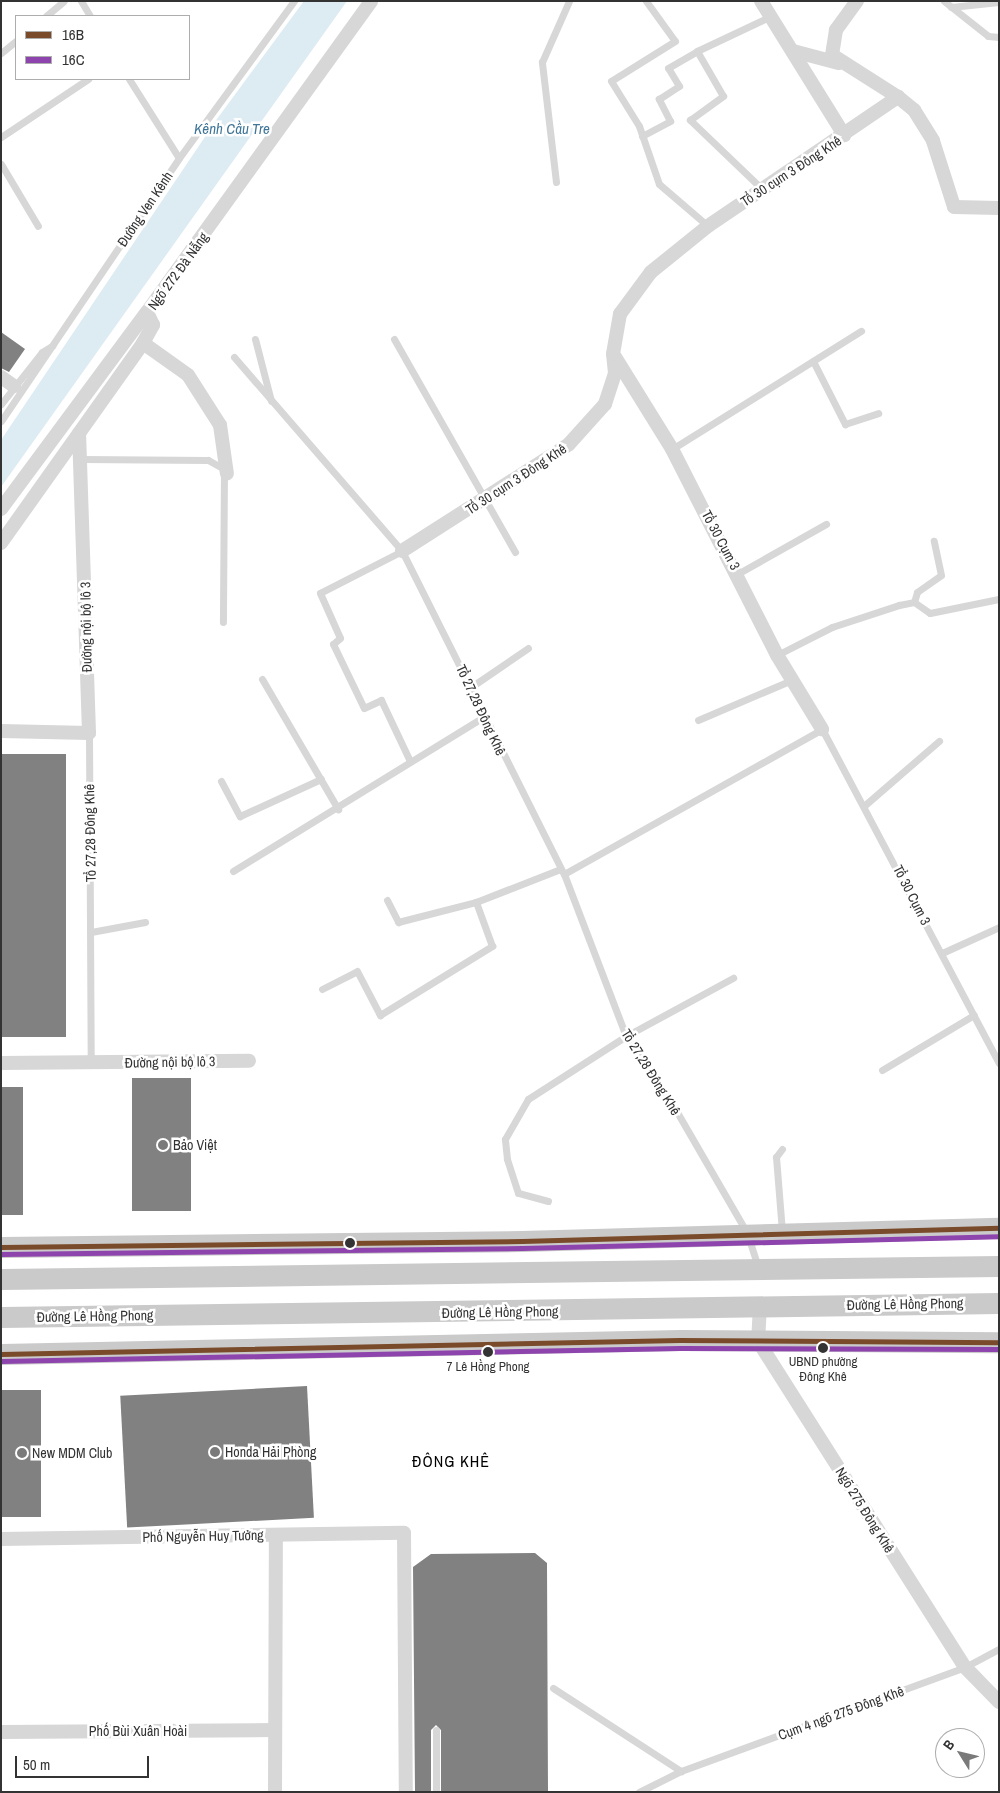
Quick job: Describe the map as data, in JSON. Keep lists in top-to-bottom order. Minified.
{"streets":{"main road":["Đường Lê Hồng Phong"],"street":["Tổ 30 cụm 3 Đông Khê","Ngõ 272 Đà Nẵng","Tổ 30 Cụm 3","Đường nội bộ lô 3","Ngõ 275 Đông Khê","Phố Nguyễn Huy Tưởng","Phố Bùi Xuân Hoài"],"lane":["Đường Ven Kênh","Tổ 27,28 Đông Khê","Cụm 4 ngõ 275 Đông Khê"]},"crossings":[["Tổ 30 cụm 3 Đông Khê","Tổ 30 Cụm 3"],["Tổ 30 cụm 3 Đông Khê","Tổ 27,28 Đông Khê"],["Ngõ 272 Đà Nẵng","Đường nội bộ lô 3"],["Đường nội bộ lô 3","Tổ 27,28 Đông Khê"],["Ngõ 275 Đông Khê","Cụm 4 ngõ 275 Đông Khê"]],"districts":["ĐÔNG KHÊ"],"water":["Kênh Cầu Tre"],"places":["Bảo Việt","UBND phường Đông Khê","7 Lê Hồng Phong","Honda Hải Phòng","New MDM Club"],"lines":["transit line 16B","transit line 16C"],"legend":["16B","16C"],"scale_bar":"50 m","north":"top left"}
